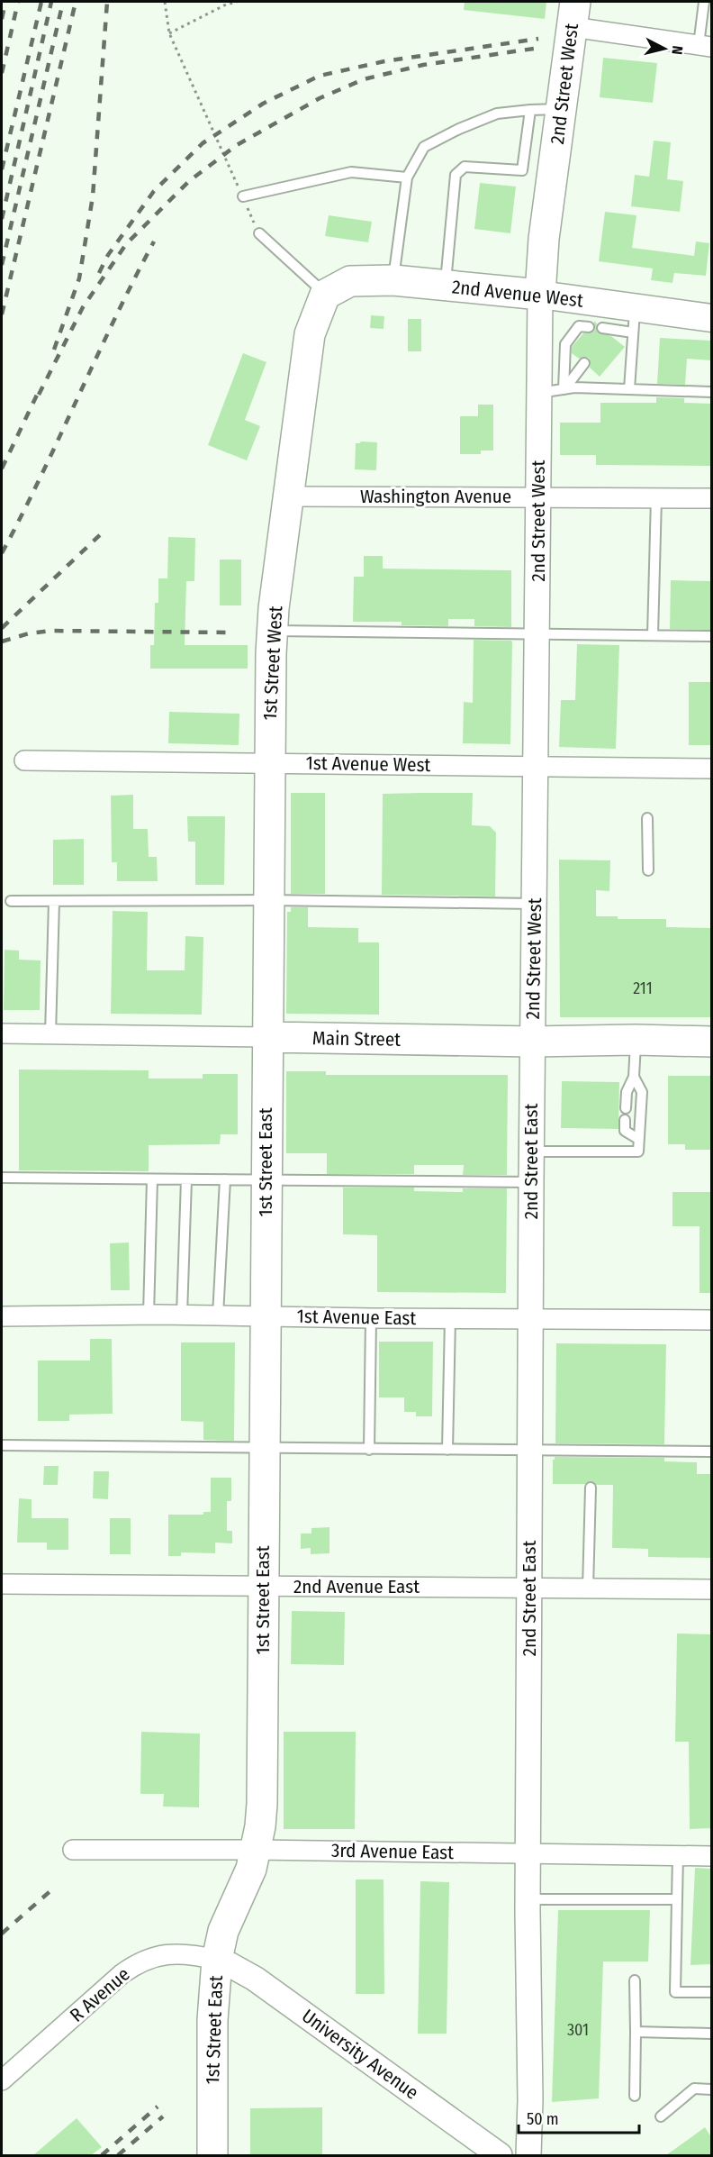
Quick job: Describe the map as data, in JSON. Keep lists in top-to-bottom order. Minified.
{"streets":{"main road":["2nd Street West","2nd Avenue West","1st Street West","Main Street","1st Street East"],"street":["Washington Avenue","1st Avenue West","2nd Street East","1st Avenue East","2nd Avenue East","3rd Avenue East","R Avenue","University Avenue"]},"crossings":[["2nd Street West","2nd Avenue West"],["2nd Street West","Washington Avenue"],["2nd Street West","1st Avenue West"],["2nd Street West","Main Street"],["2nd Street West","2nd Street East"],["2nd Avenue West","1st Street West"],["Washington Avenue","1st Street West"],["1st Street West","1st Avenue West"],["1st Street West","Main Street"],["1st Street West","1st Street East"],["Main Street","2nd Street East"],["Main Street","1st Street East"],["2nd Street East","1st Avenue East"],["2nd Street East","2nd Avenue East"],["2nd Street East","3rd Avenue East"],["1st Street East","1st Avenue East"],["1st Street East","2nd Avenue East"],["1st Street East","3rd Avenue East"],["1st Street East","R Avenue"],["1st Street East","University Avenue"],["R Avenue","University Avenue"]],"house_numbers":["211","301"],"scale_bar":"50 m","north":"right"}
